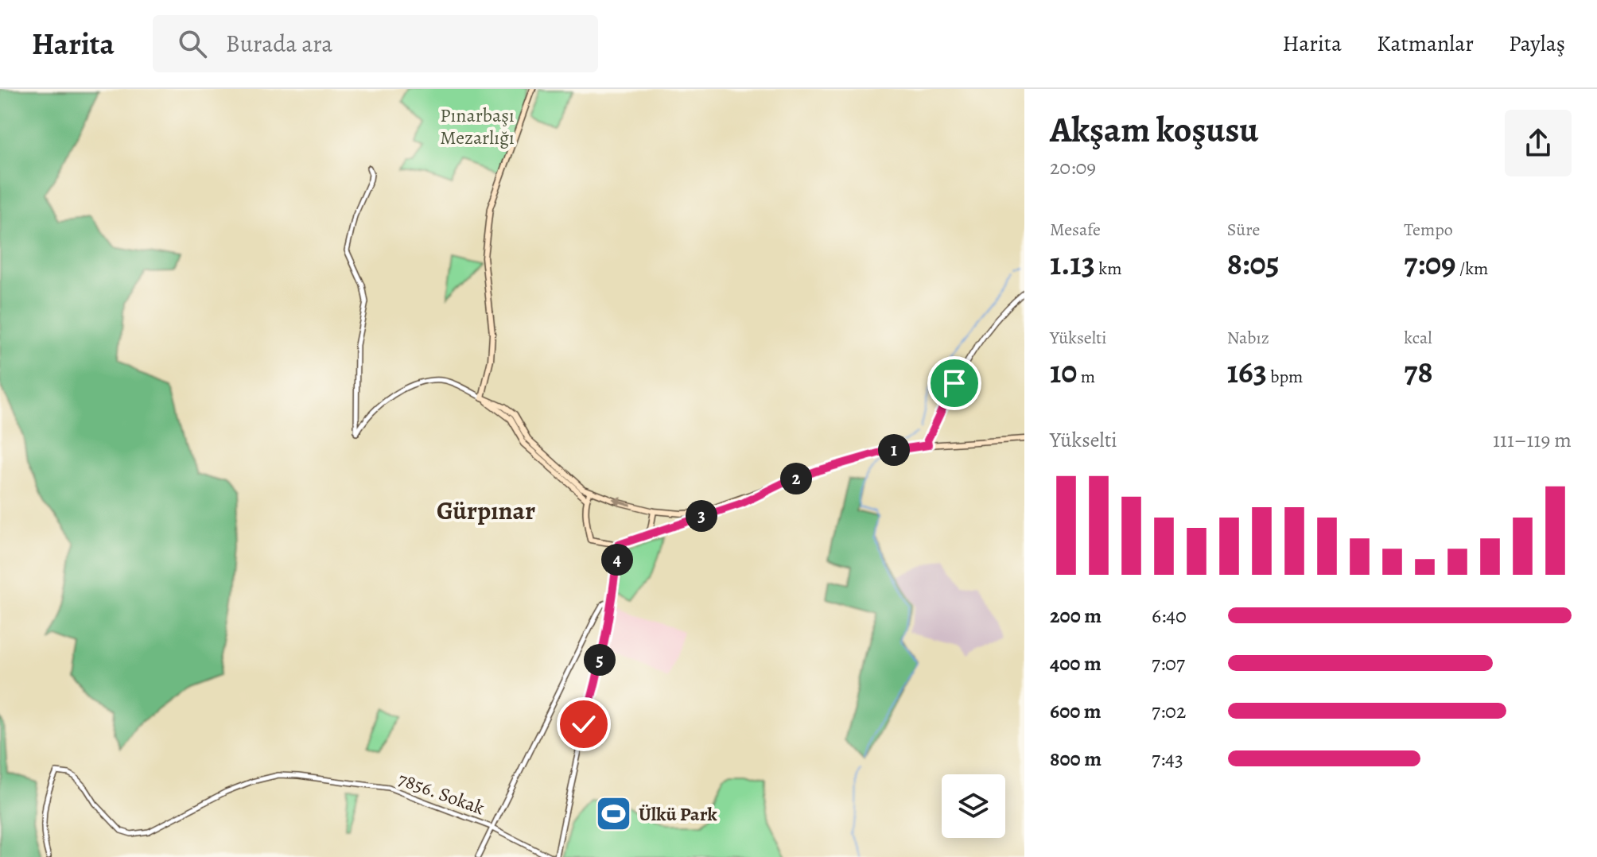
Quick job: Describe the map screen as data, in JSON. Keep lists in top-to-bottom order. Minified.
{"streets":{"street":["7856. Sokak"]},"districts":["Gürpınar"],"parks":["Pınarbaşı Mezarlığı"],"places":{"sports":["Ülkü Park"]},"page":{"header":"Harita","search":"Burada ara","nav":["Harita","Katmanlar","Paylaş"],"heading":["Akşam koşusu","20:09"],"stats":[["Mesafe","1.13 km"],["Süre","8:05"],["Tempo","7:09 /km"],["Yükselti","10 m"],["Nabız","163 bpm"],["kcal","78"]],"chart":["Yükselti","111–119 m"],"pins":["1","2","3","4","5"],"list":[{"name":"200 m","note":"6:40"},{"name":"400 m","note":"7:07"},{"name":"600 m","note":"7:02"},{"name":"800 m","note":"7:43"}]}}
